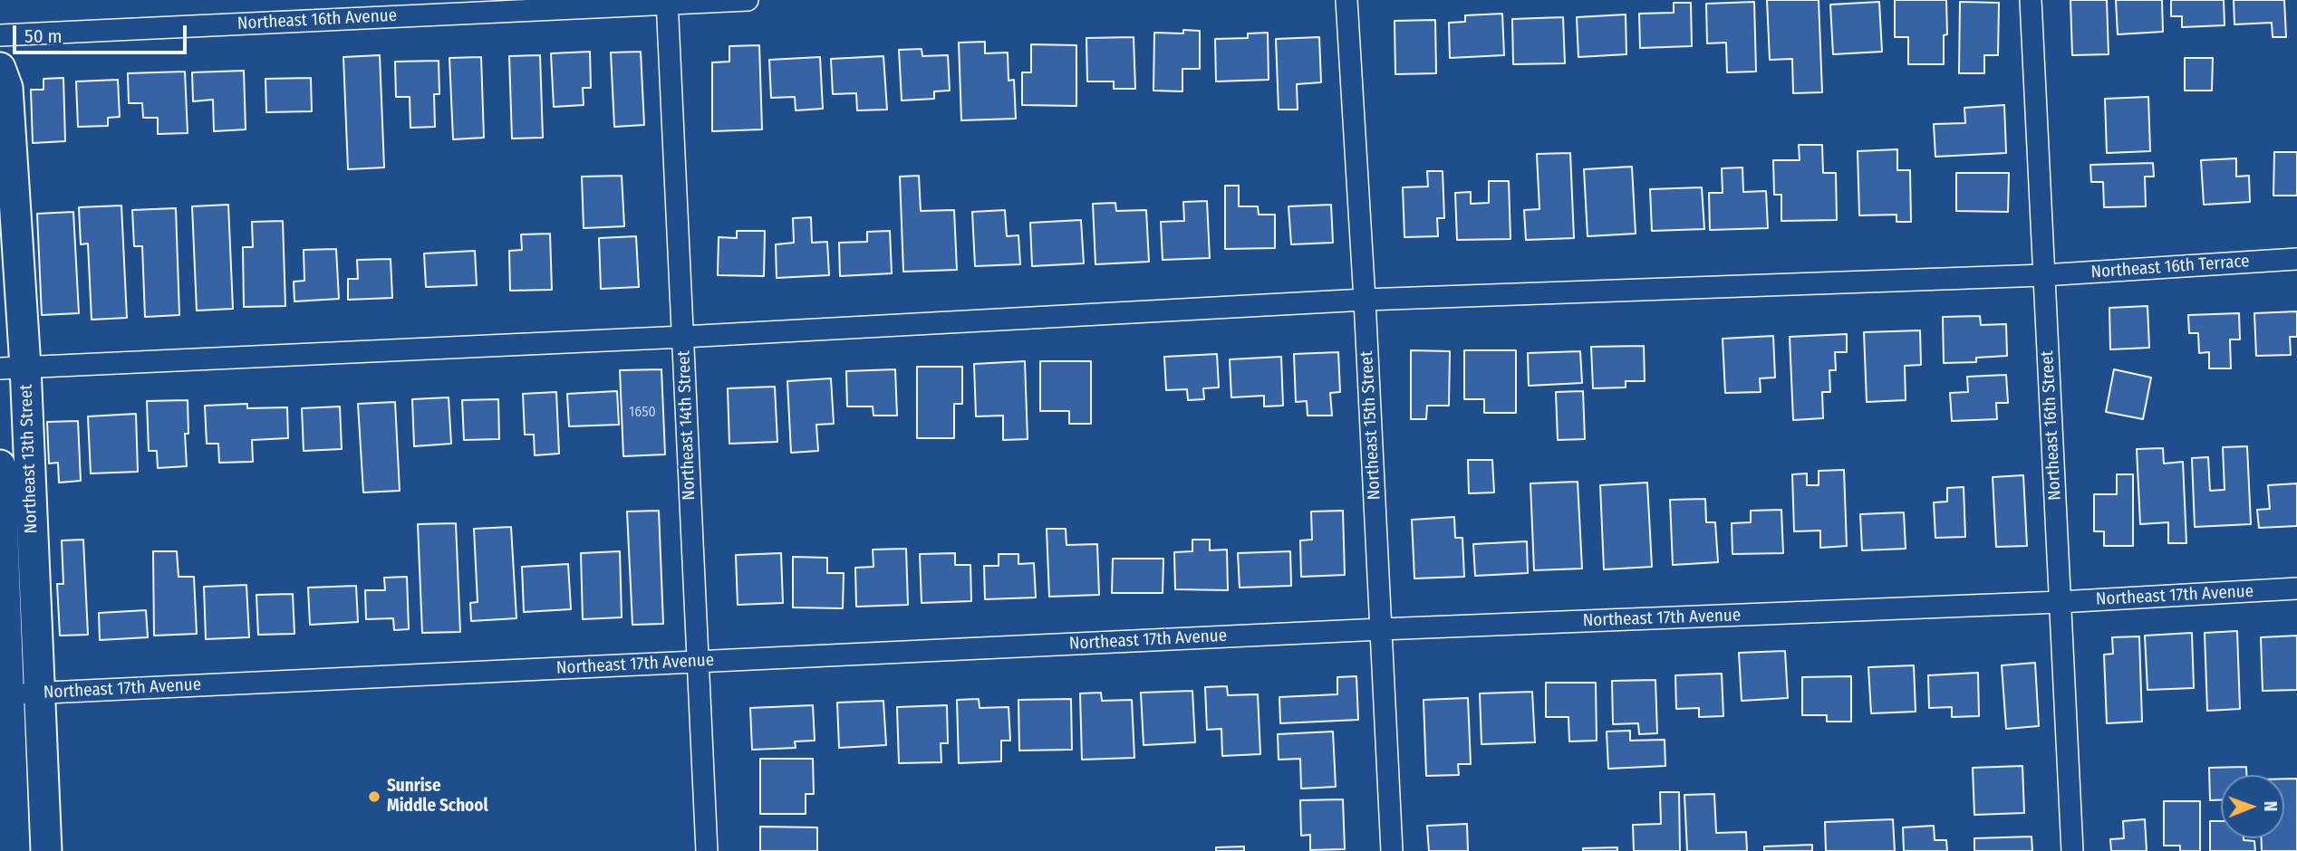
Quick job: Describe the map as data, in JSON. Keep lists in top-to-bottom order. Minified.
{"streets":{"street":["Northeast 16th Avenue","Northeast 16th Terrace","Northeast 14th Street","Northeast 15th Street","Northeast 16th Street","Northeast 13th Street","Northeast 17th Avenue"]},"crossings":[["Northeast 16th Avenue","Northeast 14th Street"],["Northeast 16th Terrace","Northeast 14th Street"],["Northeast 16th Terrace","Northeast 15th Street"],["Northeast 16th Terrace","Northeast 16th Street"],["Northeast 16th Terrace","Northeast 13th Street"],["Northeast 14th Street","Northeast 17th Avenue"],["Northeast 15th Street","Northeast 17th Avenue"],["Northeast 16th Street","Northeast 17th Avenue"],["Northeast 13th Street","Northeast 17th Avenue"]],"places":["Sunrise Middle School"],"house_numbers":["1650"],"scale_bar":"50 m","north":"right"}
